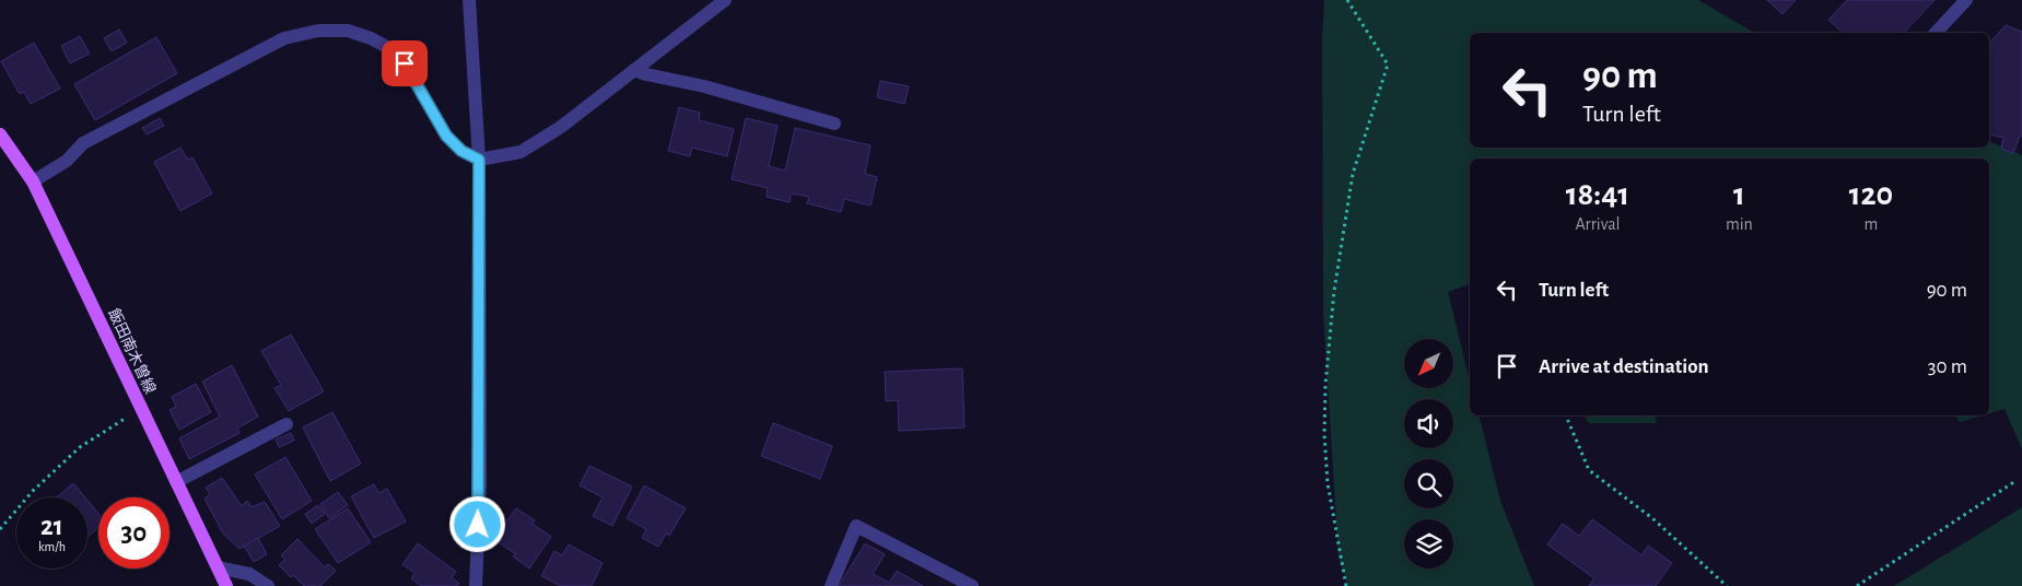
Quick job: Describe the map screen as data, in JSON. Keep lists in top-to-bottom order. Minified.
{"streets":{"main road":["飯田南木曽線"]},"north":"bottom left","page":{"turn":["90 m","Turn left"],"eta":["18:41","Arrival","1","min","120","m"],"list":[{"name":"Turn left","value":"90 m"},{"name":"Arrive at destination","value":"30 m"}],"speed":"21 km/h","limit":"30"}}
